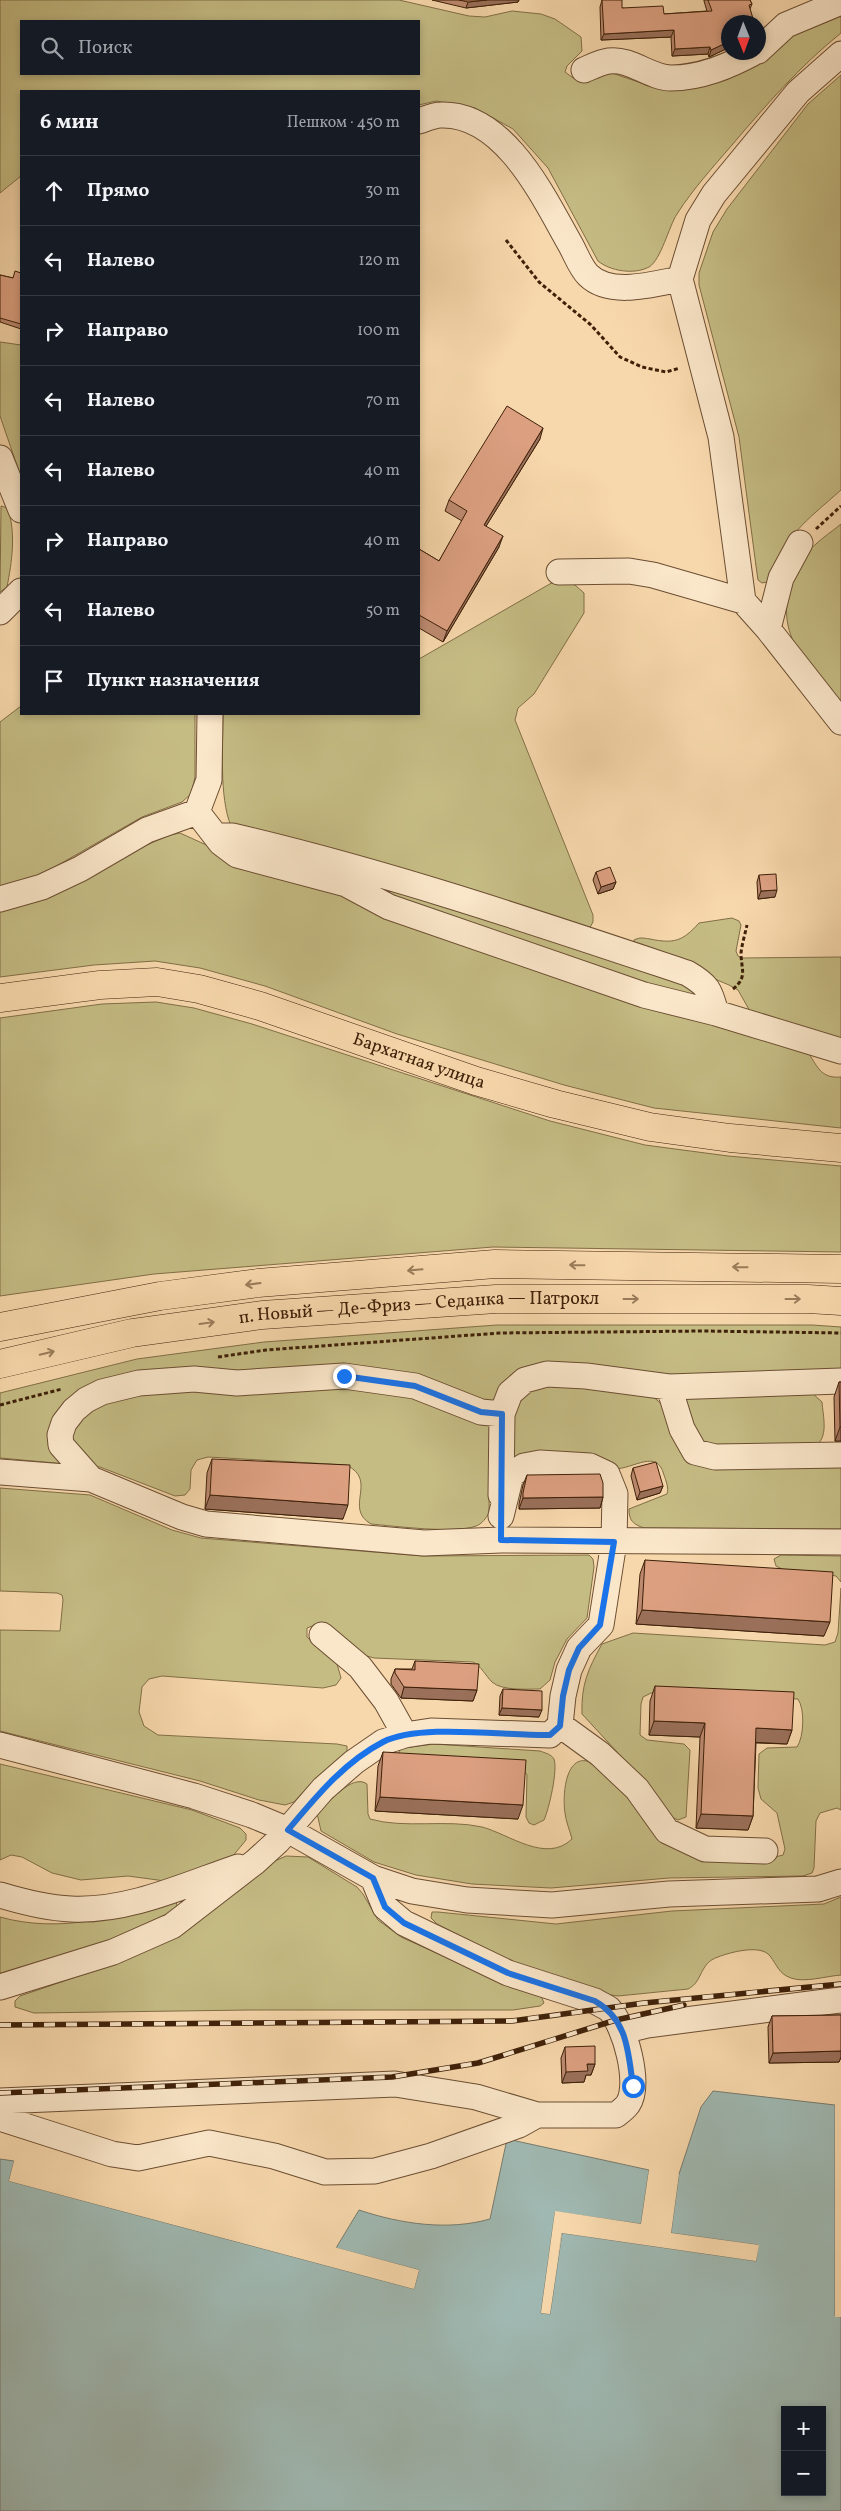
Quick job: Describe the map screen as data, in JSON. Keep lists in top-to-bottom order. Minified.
{"streets":{"main road":["Бархатная улица","п. Новый — Де-Фриз — Седанка — Патрокл"]},"north":"bottom","page":{"search":"Поиск","heading":["6 мин","Пешком · 450 m"],"list":[["Прямо","30 m"],["Налево","120 m"],["Направо","100 m"],["Налево","70 m"],["Налево","40 m"],["Направо","40 m"],["Налево","50 m"],"Пункт назначения"],"map_buttons":["+","−"]}}
